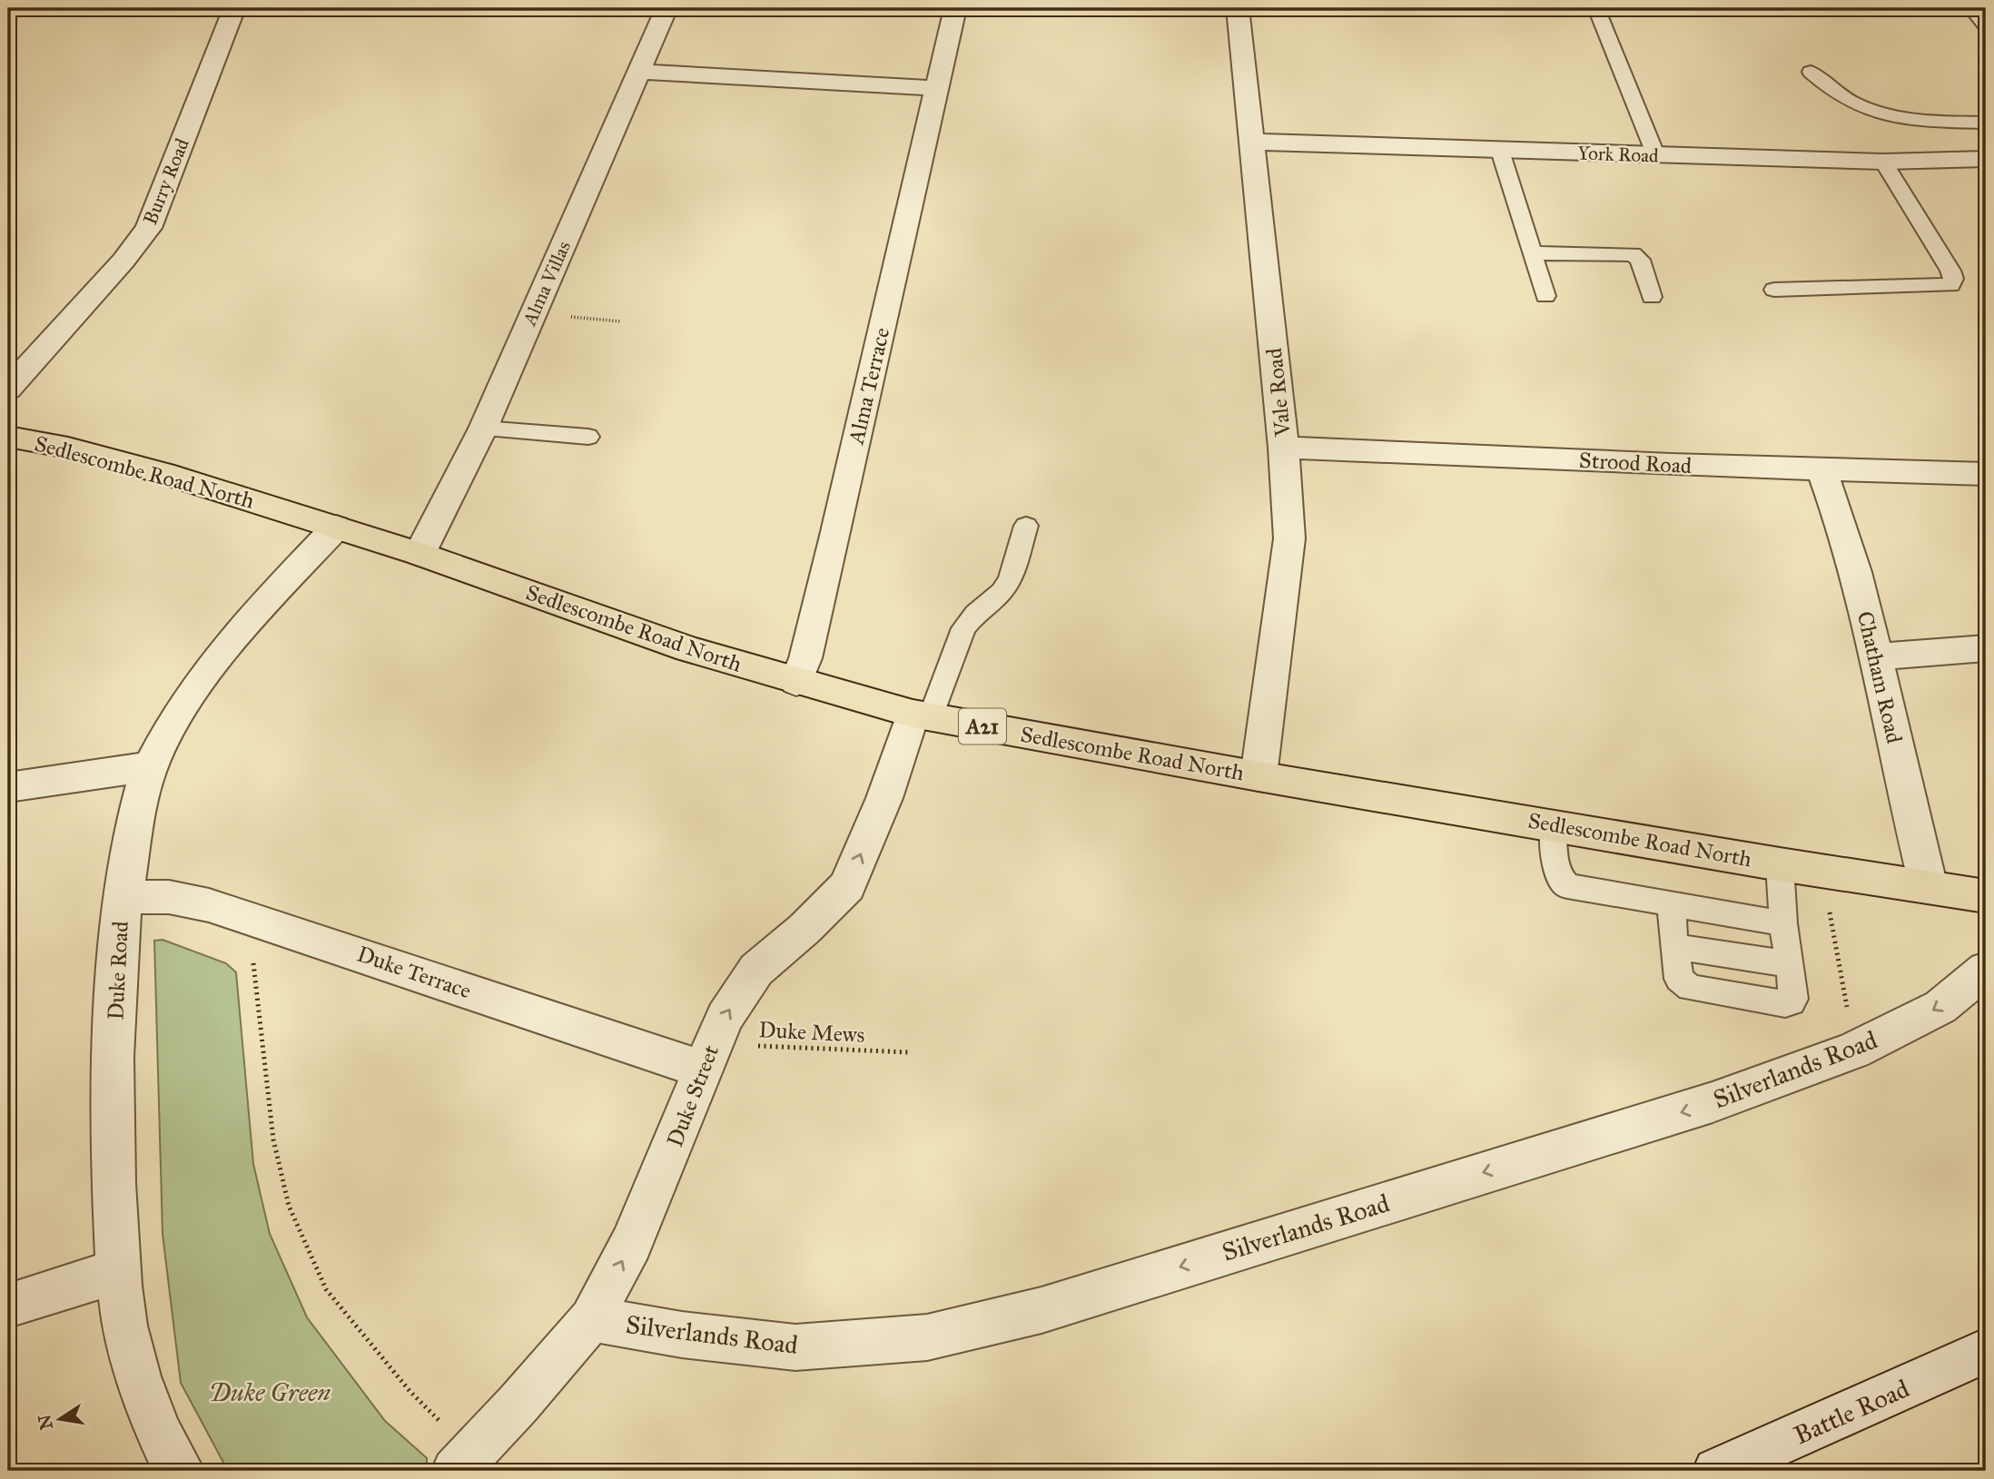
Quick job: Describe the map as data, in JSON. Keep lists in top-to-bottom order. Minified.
{"streets":{"highway":["Sedlescombe Road North","A21"],"street":["York Road","Burry Road","Alma Villas","Alma Terrace","Vale Road","Strood Road","Chatham Road","Duke Road","Duke Terrace","Silverlands Road","Duke Street","Battle Road"],"path":["Duke Mews"]},"crossings":[["York Road","Vale Road"],["Alma Villas","Sedlescombe Road North"],["Alma Terrace","Sedlescombe Road North"],["Vale Road","Strood Road"],["Vale Road","Sedlescombe Road North"],["Strood Road","Chatham Road"],["Sedlescombe Road North","Chatham Road"],["Sedlescombe Road North","Duke Road"],["Sedlescombe Road North","Duke Street"],["Duke Road","Duke Terrace"],["Duke Terrace","Duke Mews"],["Duke Terrace","Duke Street"],["Duke Mews","Duke Street"],["Silverlands Road","Duke Street"]],"one_way":["Silverlands Road","Duke Street"],"parks":["Duke Green"],"north":"left"}
